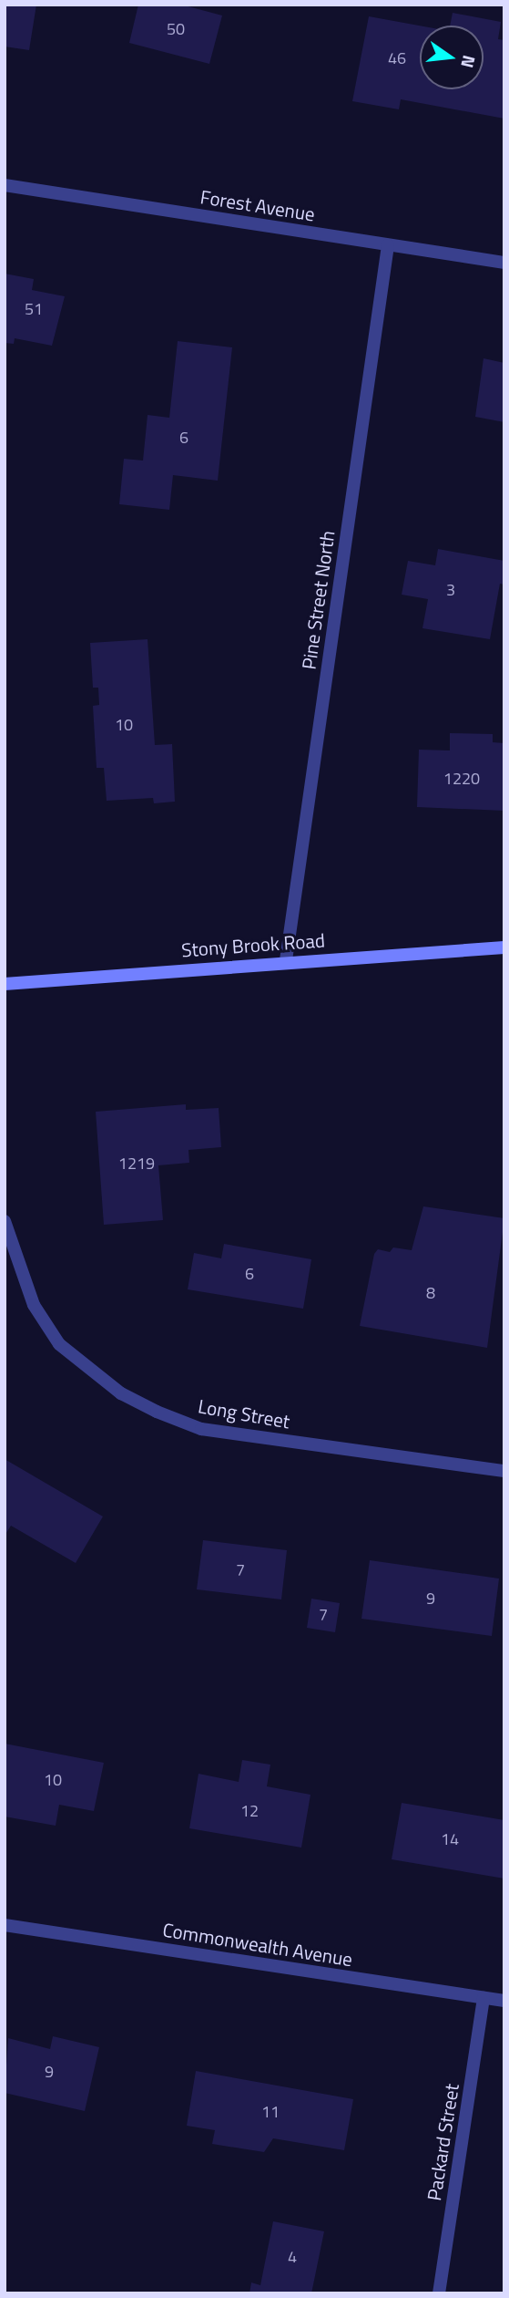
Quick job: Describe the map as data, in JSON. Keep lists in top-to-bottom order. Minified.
{"streets":{"main road":["Stony Brook Road"],"street":["Forest Avenue","Pine Street North","Long Street","Commonwealth Avenue","Packard Street"]},"crossings":[["Forest Avenue","Pine Street North"],["Pine Street North","Stony Brook Road"],["Commonwealth Avenue","Packard Street"]],"house_numbers":["50","46","51","6","3","10","1220","1219","6","8","7","9","7","10","12","14","9","11","4"],"north":"right"}
